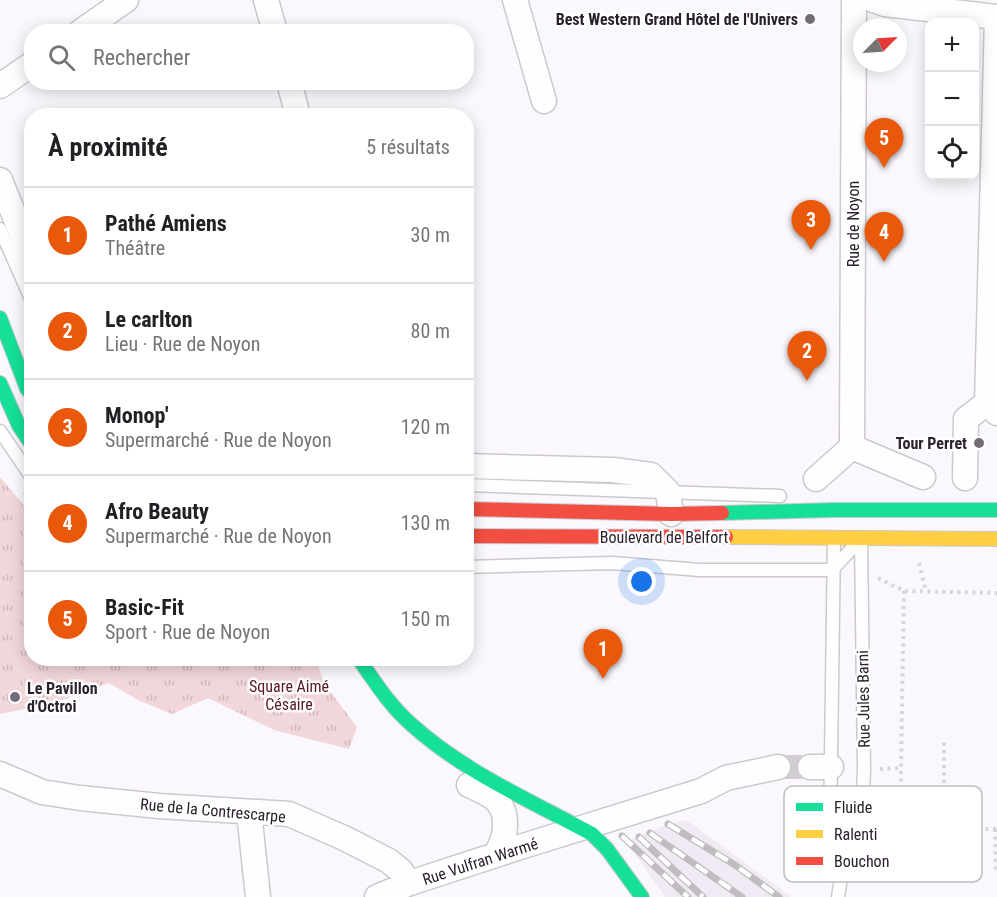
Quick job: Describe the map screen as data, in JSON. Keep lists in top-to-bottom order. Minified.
{"streets":{"main road":["Boulevard de Belfort"],"street":["Rue de Noyon","Rue de la Contrescarpe","Rue Vulfran Warmé"],"lane":["Rue Jules Barni"]},"crossings":[["Boulevard de Belfort","Rue Jules Barni"],["Rue de la Contrescarpe","Rue Vulfran Warmé"]],"parks":["Square Aimé Césaire"],"places":["Best Western Grand Hôtel de l'Univers","Tour Perret","Le Pavillon d'Octroi"],"legend":["Fluide","Ralenti","Bouchon"],"north":"top right","page":{"map_buttons":["+","−"],"search":"Rechercher","heading":["À proximité","5 résultats"],"pins":["5","3","4","2","1"],"list":[{"mark":"1","name":"Pathé Amiens","note":"Théâtre","value":"30 m"},{"mark":"2","name":"Le carlton","note":"Lieu · Rue de Noyon","value":"80 m"},{"mark":"3","name":"Monop'","note":"Supermarché · Rue de Noyon","value":"120 m"},{"mark":"4","name":"Afro Beauty","note":"Supermarché · Rue de Noyon","value":"130 m"},{"mark":"5","name":"Basic-Fit","note":"Sport · Rue de Noyon","value":"150 m"}]}}
